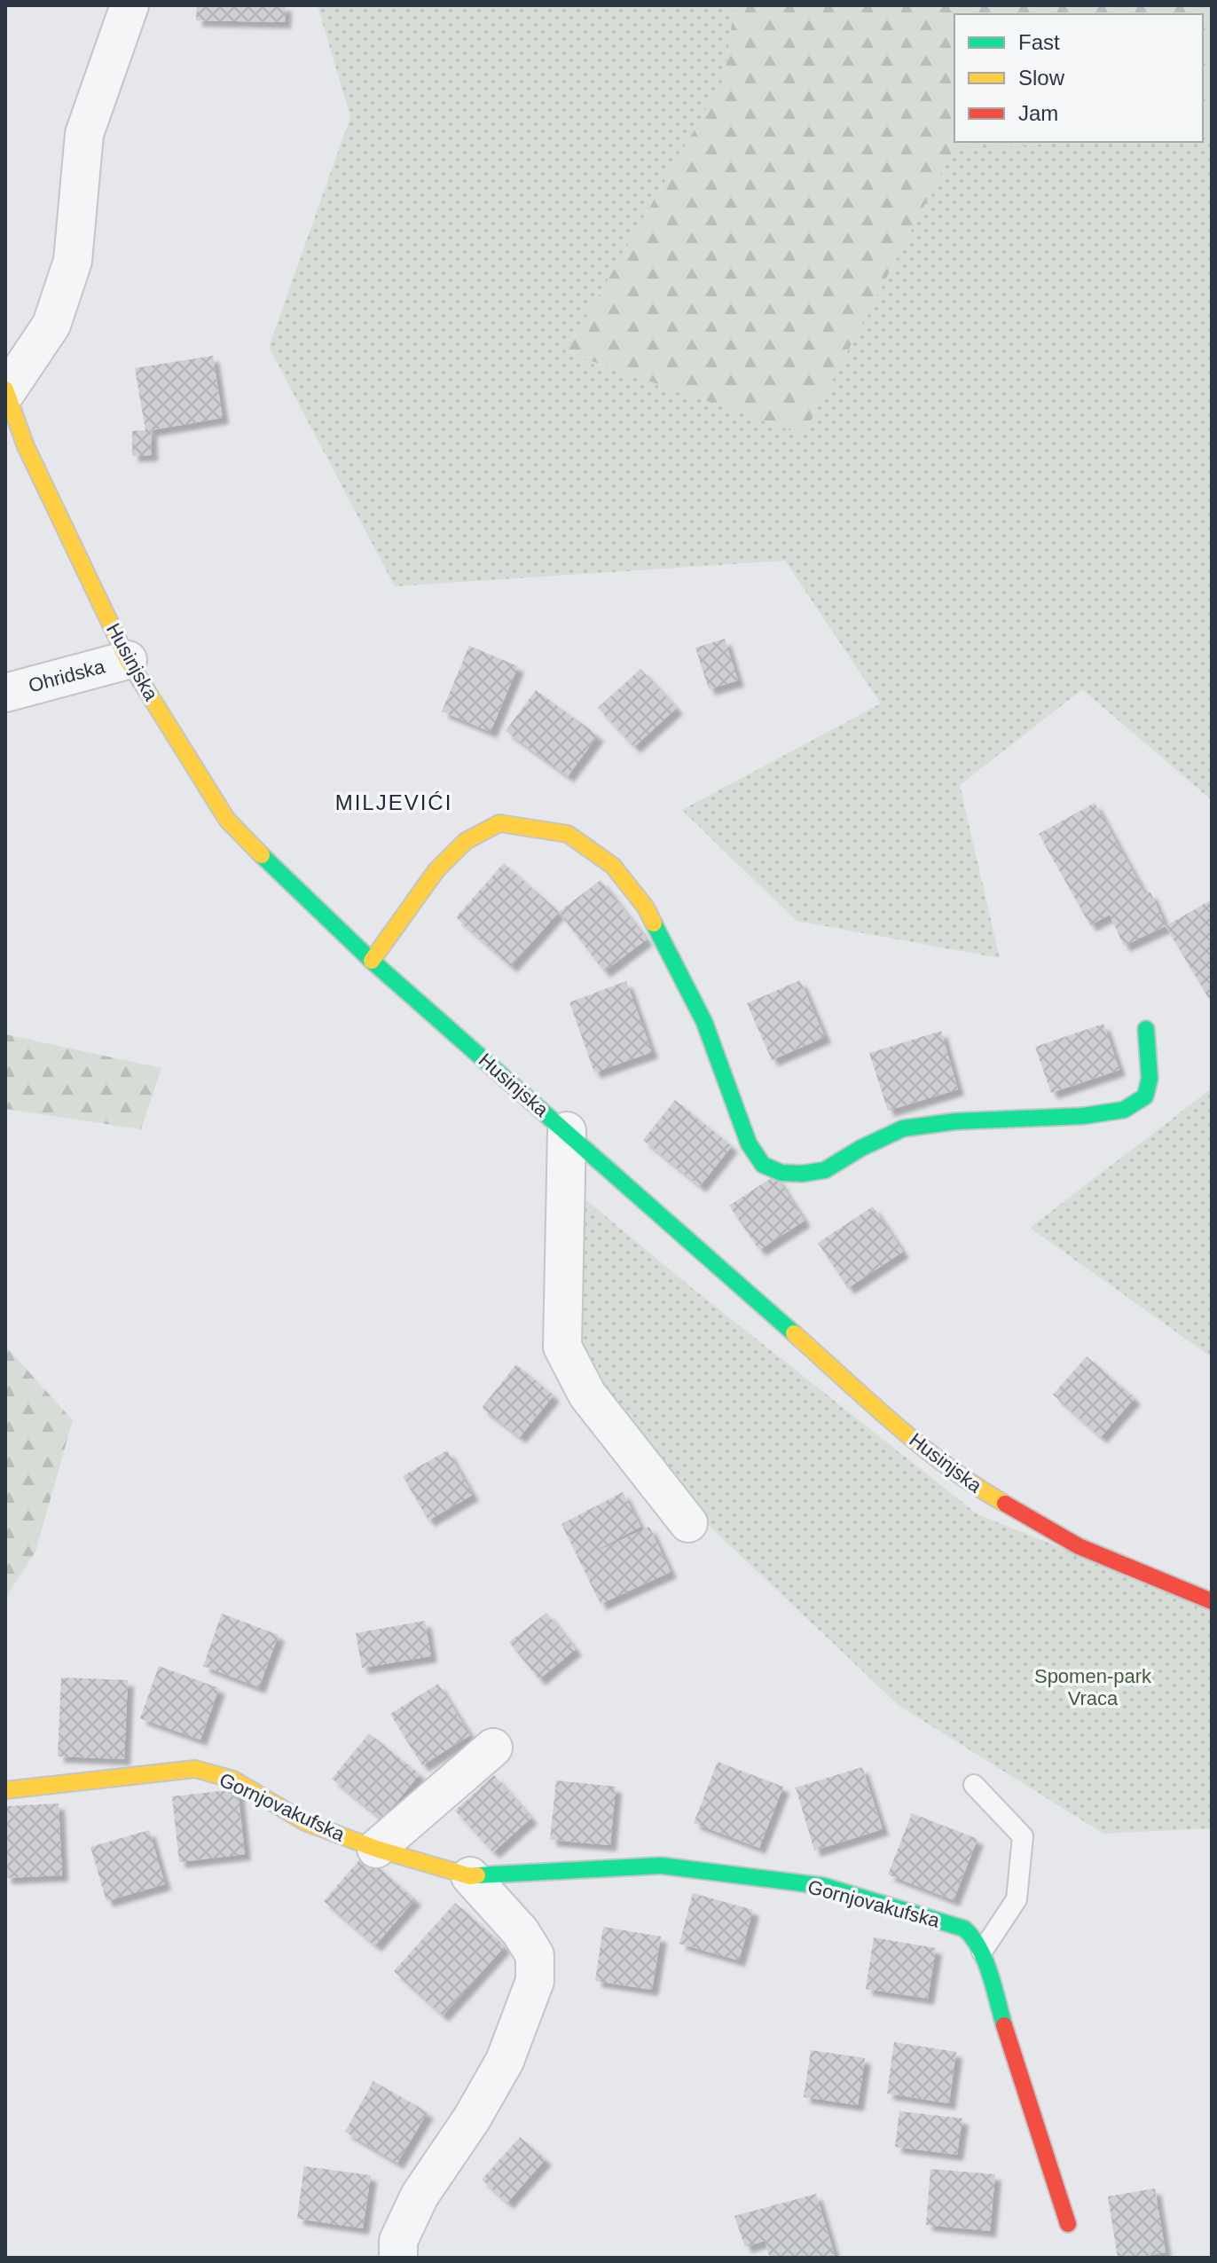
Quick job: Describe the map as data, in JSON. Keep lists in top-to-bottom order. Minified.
{"streets":{"street":["Husinjska","Ohridska","Gornjovakufska"]},"crossings":[["Husinjska","Ohridska"]],"districts":["MILJEVIĆI"],"parks":["Spomen-park Vraca"],"legend":["Fast","Slow","Jam"]}
